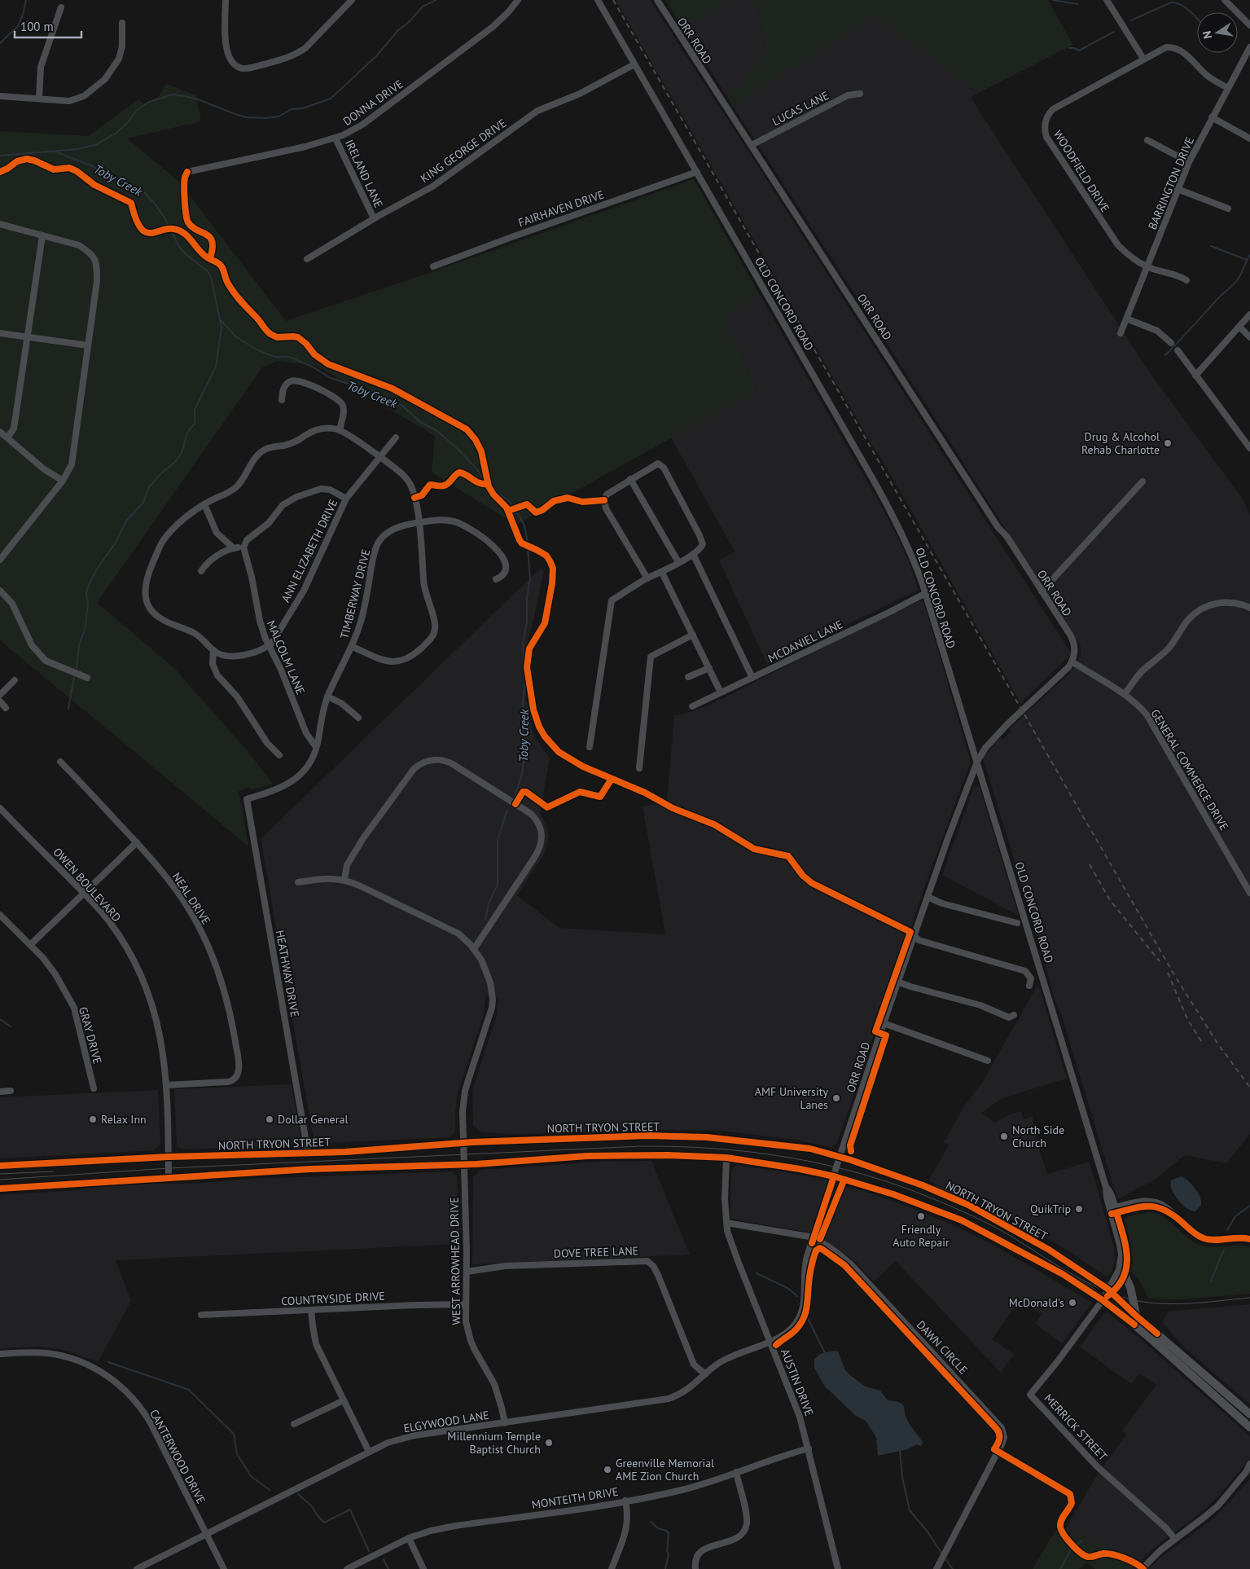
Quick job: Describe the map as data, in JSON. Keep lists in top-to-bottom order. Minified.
{"streets":{"main road":["NORTH TRYON STREET"],"street":["ORR ROAD","DONNA DRIVE","LUCAS LANE","KING GEORGE DRIVE","WOODFIELD DRIVE","IRELAND LANE","BARRINGTON DRIVE","FAIRHAVEN DRIVE","OLD CONCORD ROAD","ANN ELIZABETH DRIVE","TIMBERWAY DRIVE","MCDANIEL LANE","MALCOLM LANE","GENERAL COMMERCE DRIVE","OWEN BOULEVARD","NEAL DRIVE","HEATHWAY DRIVE","GRAY DRIVE","DOVE TREE LANE","WEST ARROWHEAD DRIVE","COUNTRYSIDE DRIVE","DAWN CIRCLE","AUSTIN DRIVE","ELGYWOOD LANE","MERRICK STREET","CANTERWOOD DRIVE","MONTEITH DRIVE"]},"crossings":[["ORR ROAD","LUCAS LANE"],["ORR ROAD","OLD CONCORD ROAD"],["ORR ROAD","GENERAL COMMERCE DRIVE"],["ORR ROAD","NORTH TRYON STREET"],["ORR ROAD","DAWN CIRCLE"],["ORR ROAD","AUSTIN DRIVE"],["ORR ROAD","ELGYWOOD LANE"],["DONNA DRIVE","IRELAND LANE"],["KING GEORGE DRIVE","IRELAND LANE"],["KING GEORGE DRIVE","OLD CONCORD ROAD"],["WOODFIELD DRIVE","BARRINGTON DRIVE"],["FAIRHAVEN DRIVE","OLD CONCORD ROAD"],["OLD CONCORD ROAD","MCDANIEL LANE"],["OLD CONCORD ROAD","NORTH TRYON STREET"],["OLD CONCORD ROAD","MERRICK STREET"],["ANN ELIZABETH DRIVE","MALCOLM LANE"],["TIMBERWAY DRIVE","MALCOLM LANE"],["TIMBERWAY DRIVE","HEATHWAY DRIVE"],["OWEN BOULEVARD","NEAL DRIVE"],["OWEN BOULEVARD","NORTH TRYON STREET"],["HEATHWAY DRIVE","NORTH TRYON STREET"],["NORTH TRYON STREET","WEST ARROWHEAD DRIVE"],["DOVE TREE LANE","WEST ARROWHEAD DRIVE"],["DOVE TREE LANE","ELGYWOOD LANE"],["WEST ARROWHEAD DRIVE","COUNTRYSIDE DRIVE"],["WEST ARROWHEAD DRIVE","ELGYWOOD LANE"],["DAWN CIRCLE","AUSTIN DRIVE"],["AUSTIN DRIVE","ELGYWOOD LANE"],["AUSTIN DRIVE","MONTEITH DRIVE"],["ELGYWOOD LANE","CANTERWOOD DRIVE"]],"water":["Toby Creek"],"places":["Drug & Alcohol Rehab Charlotte","AMF University Lanes","Relax Inn","Dollar General","North Side Church","QuikTrip","Friendly Auto Repair","McDonald's","Millennium Temple Baptist Church","Greenville Memorial AME Zion Church"],"scale_bar":"100 m","north":"left"}
